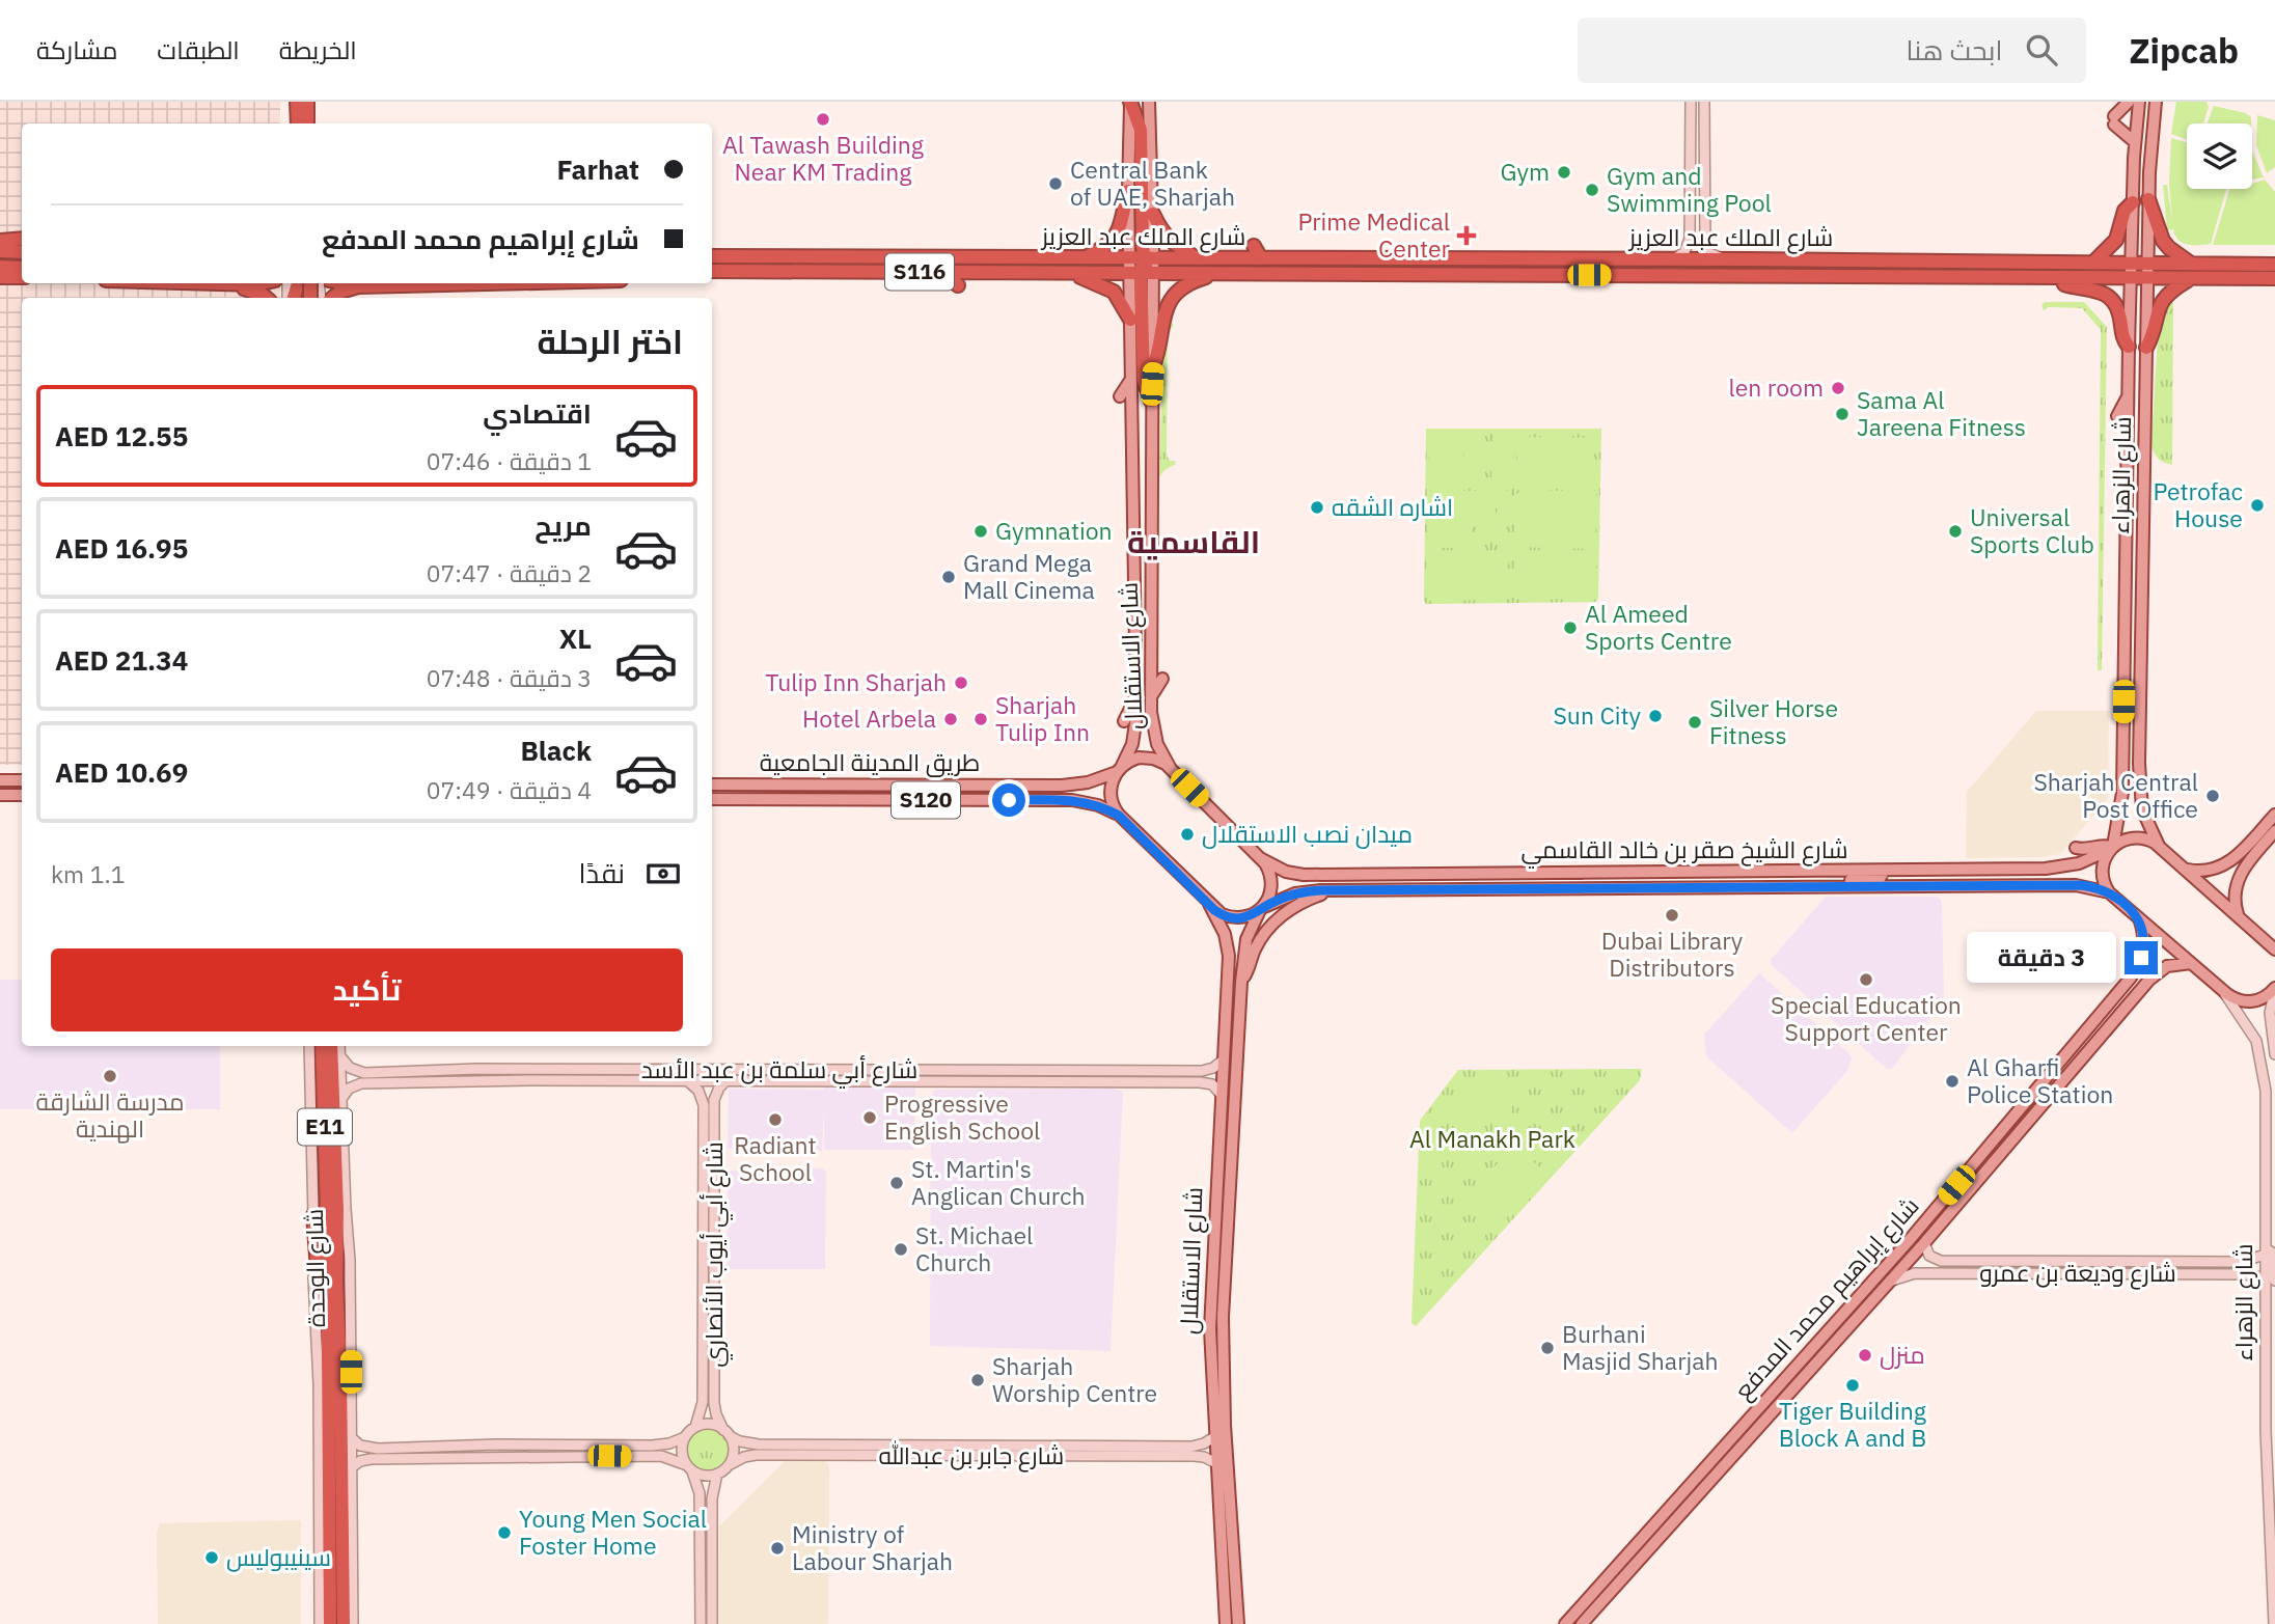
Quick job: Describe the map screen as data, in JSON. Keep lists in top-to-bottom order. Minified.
{"streets":{"highway":["شارع الملك عبد العزيز","S116","E11","شارع الوحدة"],"main road":["شارع الزهراء","شارع الاستقلال","طريق المدينة الجامعية","S120","شارع الشيخ صقر بن خالد القاسمي","شارع إبراهيم محمد المدفع"],"street":["شارع أبي سلمة بن عبد الأسد","شارع أبي أيوب الأنصاري","شارع وديعة بن عمرو","شارع جابر بن عبدالله"]},"crossings":[["شارع الملك عبد العزيز","شارع الزهراء"],["شارع الملك عبد العزيز","شارع الاستقلال"],["شارع الزهراء","شارع الشيخ صقر بن خالد القاسمي"],["شارع الزهراء","شارع وديعة بن عمرو"],["شارع الاستقلال","طريق المدينة الجامعية"],["شارع الاستقلال","شارع الشيخ صقر بن خالد القاسمي"],["شارع الاستقلال","شارع أبي سلمة بن عبد الأسد"],["شارع الاستقلال","شارع جابر بن عبدالله"],["شارع أبي سلمة بن عبد الأسد","شارع أبي أيوب الأنصاري"],["شارع أبي أيوب الأنصاري","شارع جابر بن عبدالله"],["شارع وديعة بن عمرو","شارع إبراهيم محمد المدفع"]],"districts":["القاسمية"],"parks":["Al Manakh Park"],"places":{"other":["Al Tawash Building Near KM Trading","Gym","Central Bank of UAE, Sharjah","Gym and Swimming Pool","len room","Sama Al Jareena Fitness","Petrofac House","اشاره الشقه","Gymnation","Universal Sports Club","Grand Mega Mall Cinema","Al Ameed Sports Centre","Tulip Inn Sharjah","Sun City","Hotel Arbela","Sharjah Tulip Inn","Silver Horse Fitness","Sharjah Central Post Office","ميدان نصب الاستقلال","Dubai Library Distributors","Special Education Support Center","مدرسة الشارقة الهندية","Al Gharfi Police Station","Progressive English School","Radiant School","St. Martin's Anglican Church","St. Michael Church","Burhani Masjid Sharjah","منزل","Sharjah Worship Centre","Tiger Building Block A and B","Young Men Social Foster Home","Ministry of Labour Sharjah","سينيبوليس"],"health":["Prime Medical Center"]},"page":{"header":"Zipcab","search":"ابحث هنا","nav":["الخريطة","الطبقات","مشاركة"],"banner":["Farhat","شارع إبراهيم محمد المدفع"],"heading":"اختر الرحلة","list":[{"name":"اقتصادي","note":"1 دقيقة · 07:46","value":"AED 12.55"},{"name":"مريح","note":"2 دقيقة · 07:47","value":"AED 16.95"},{"name":"XL","note":"3 دقيقة · 07:48","value":"AED 21.34"},{"name":"Black","note":"4 دقيقة · 07:49","value":"AED 10.69"}],"pay":["نقدًا","1.1 km"],"bubble":"3 دقيقة","buttons":"تأكيد"}}
